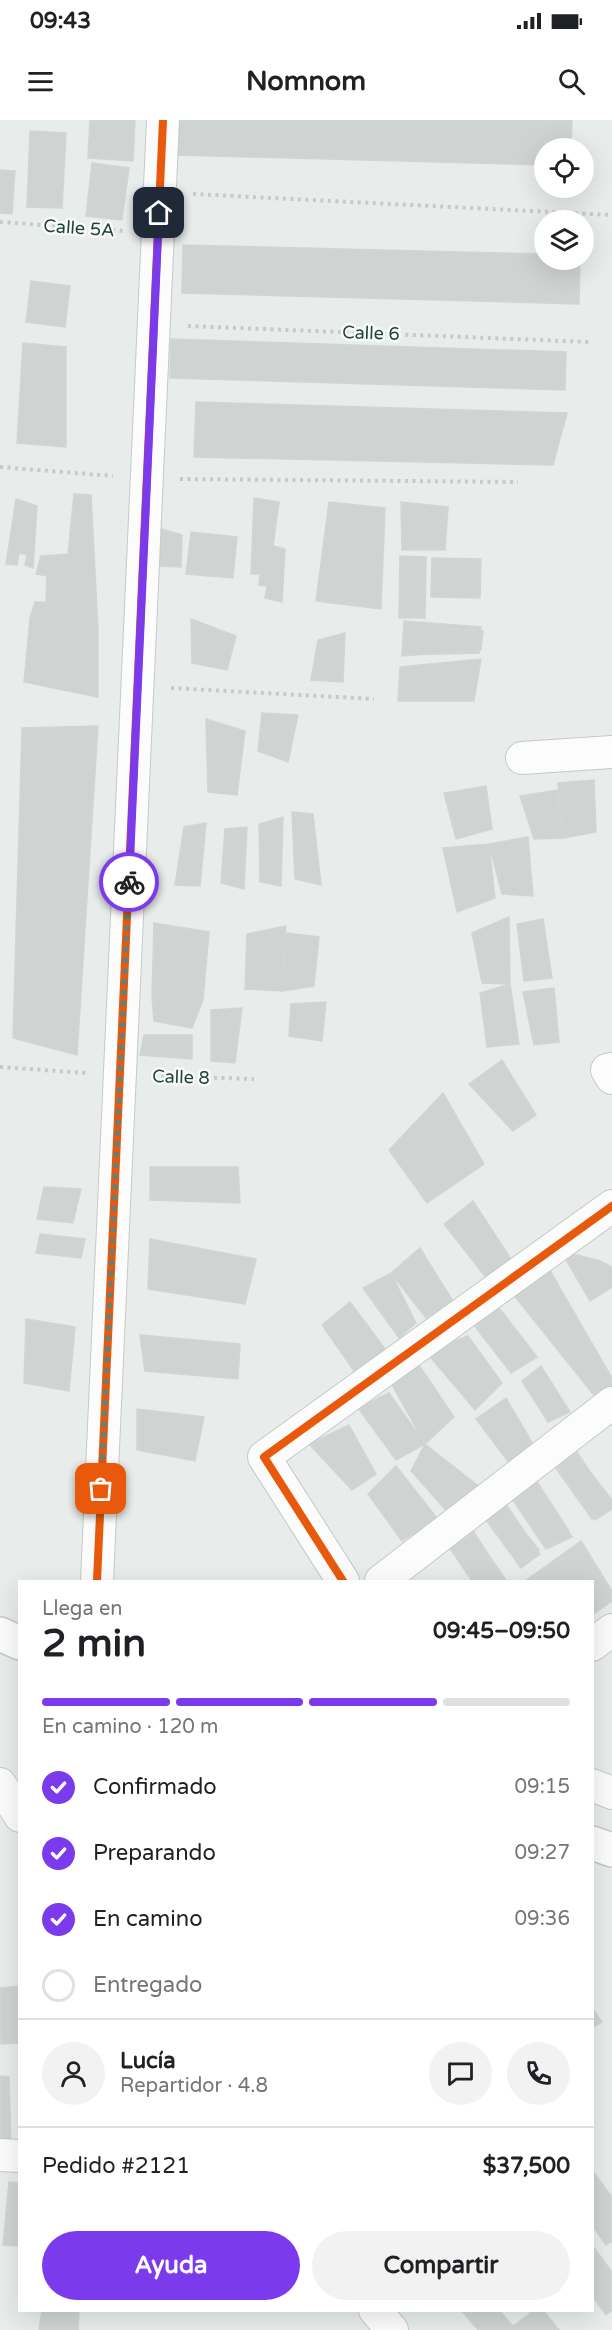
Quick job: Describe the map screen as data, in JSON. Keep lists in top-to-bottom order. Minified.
{"streets":{"path":["Calle 5A","Calle 6","Calle 8"]},"page":{"status":"09:43","header":"Nomnom","heading":["2 min","Llega en","09:45–09:50"],"panel":["Lucía","Repartidor · 4.8","Pedido #2121","$37,500"],"bar":"En camino · 120 m","list":[["Confirmado","09:15"],["Preparando","09:27"],["En camino","09:36"],"Entregado"],"buttons":["Ayuda","Compartir"]}}
